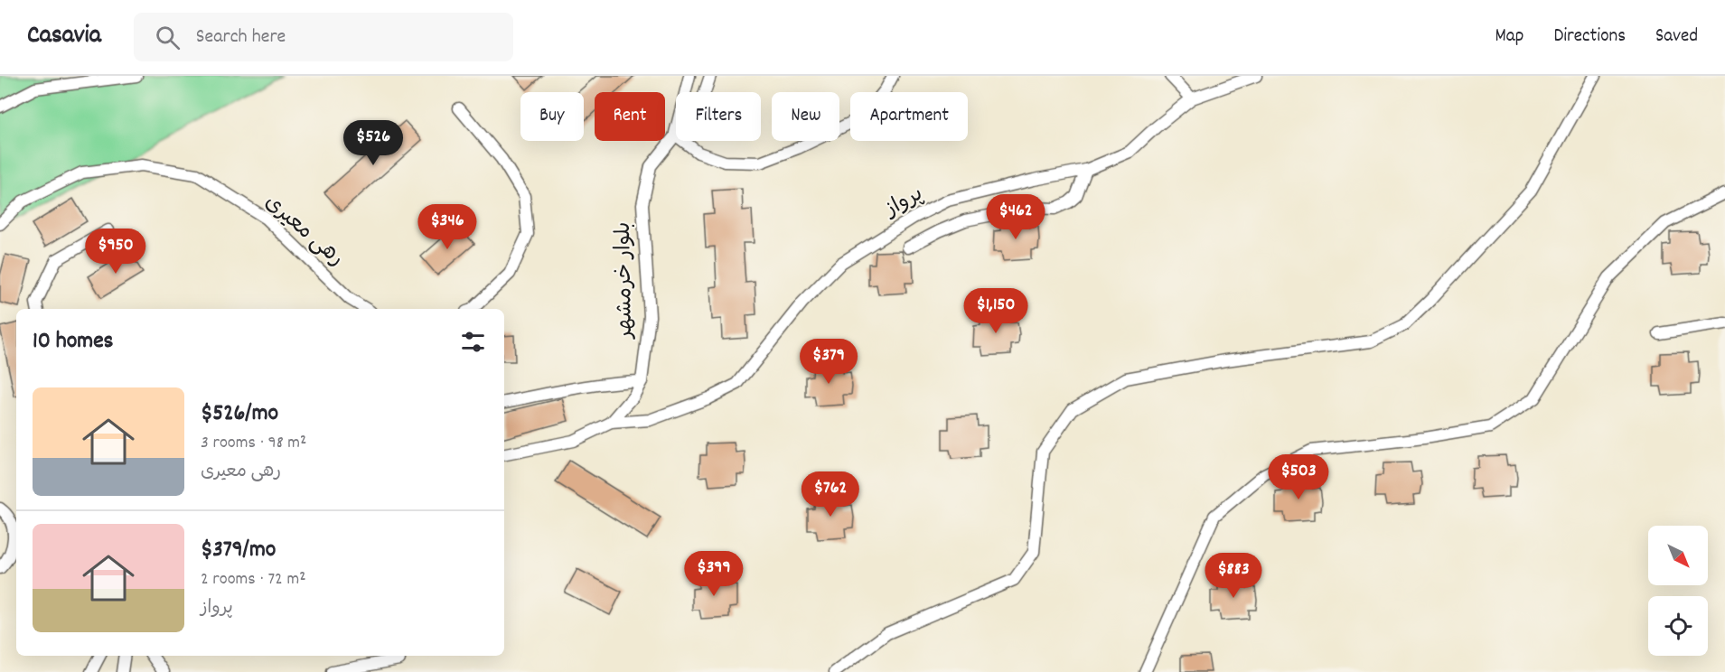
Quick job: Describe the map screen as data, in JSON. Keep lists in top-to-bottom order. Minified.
{"streets":{"street":["پرواز","رهی معیری","بلوار خرمشهر"]},"crossings":[["پرواز","بلوار خرمشهر"]],"north":"bottom right","page":{"header":"Casavia","search":"Search here","nav":["Map","Directions","Saved"],"chip":["Buy","Rent","Filters","New","Apartment"],"price":["$526","$462","$346","$950","$1,150","$379","$503","$762","$399","$883"],"heading":"10 homes","list":[{"name":"$526/mo","note":"3 rooms · 98 m² · رهی معیری"},{"name":"$379/mo","note":"2 rooms · 72 m² · پرواز"}]}}
